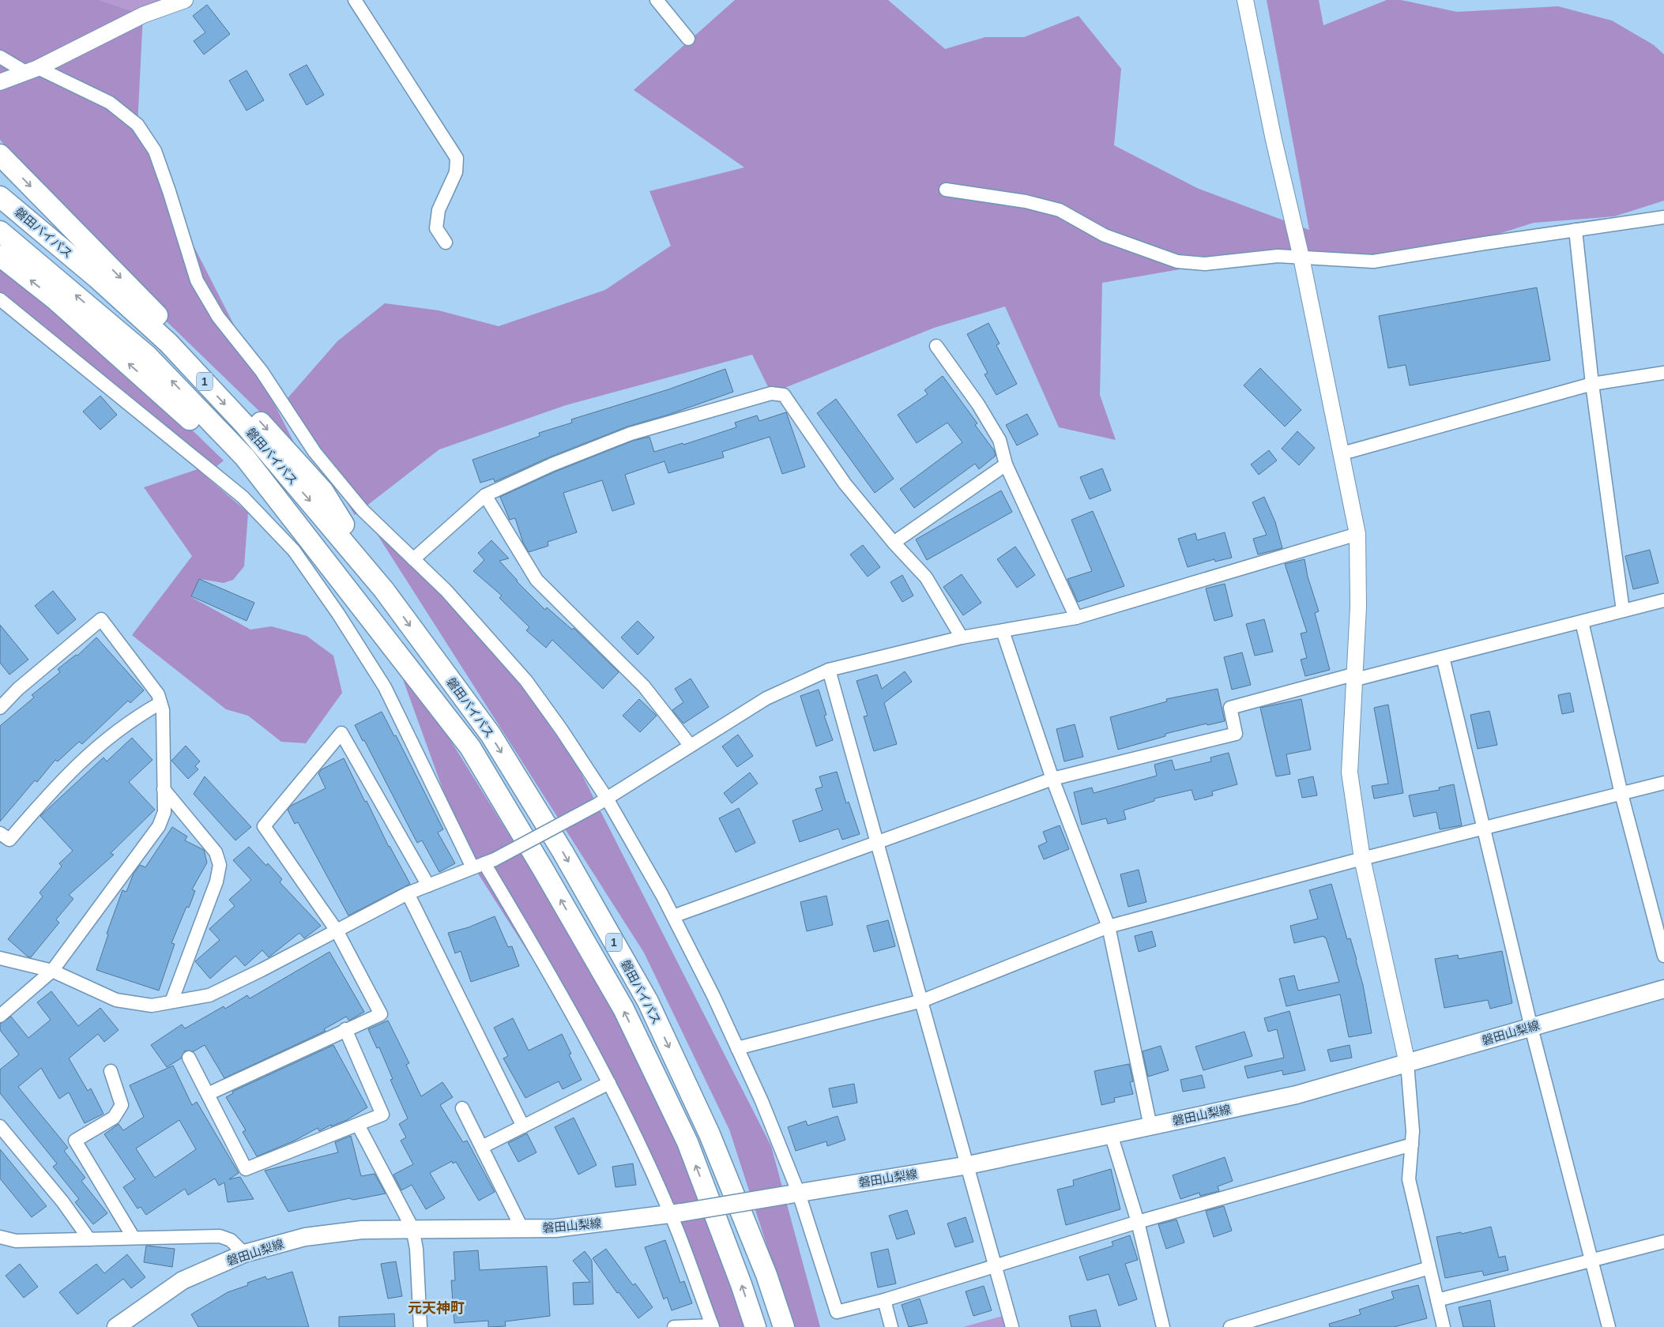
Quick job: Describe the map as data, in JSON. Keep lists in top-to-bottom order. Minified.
{"streets":{"highway":["磐田バイパス","1"],"main road":["磐田山梨線"]},"districts":["元天神町"]}
